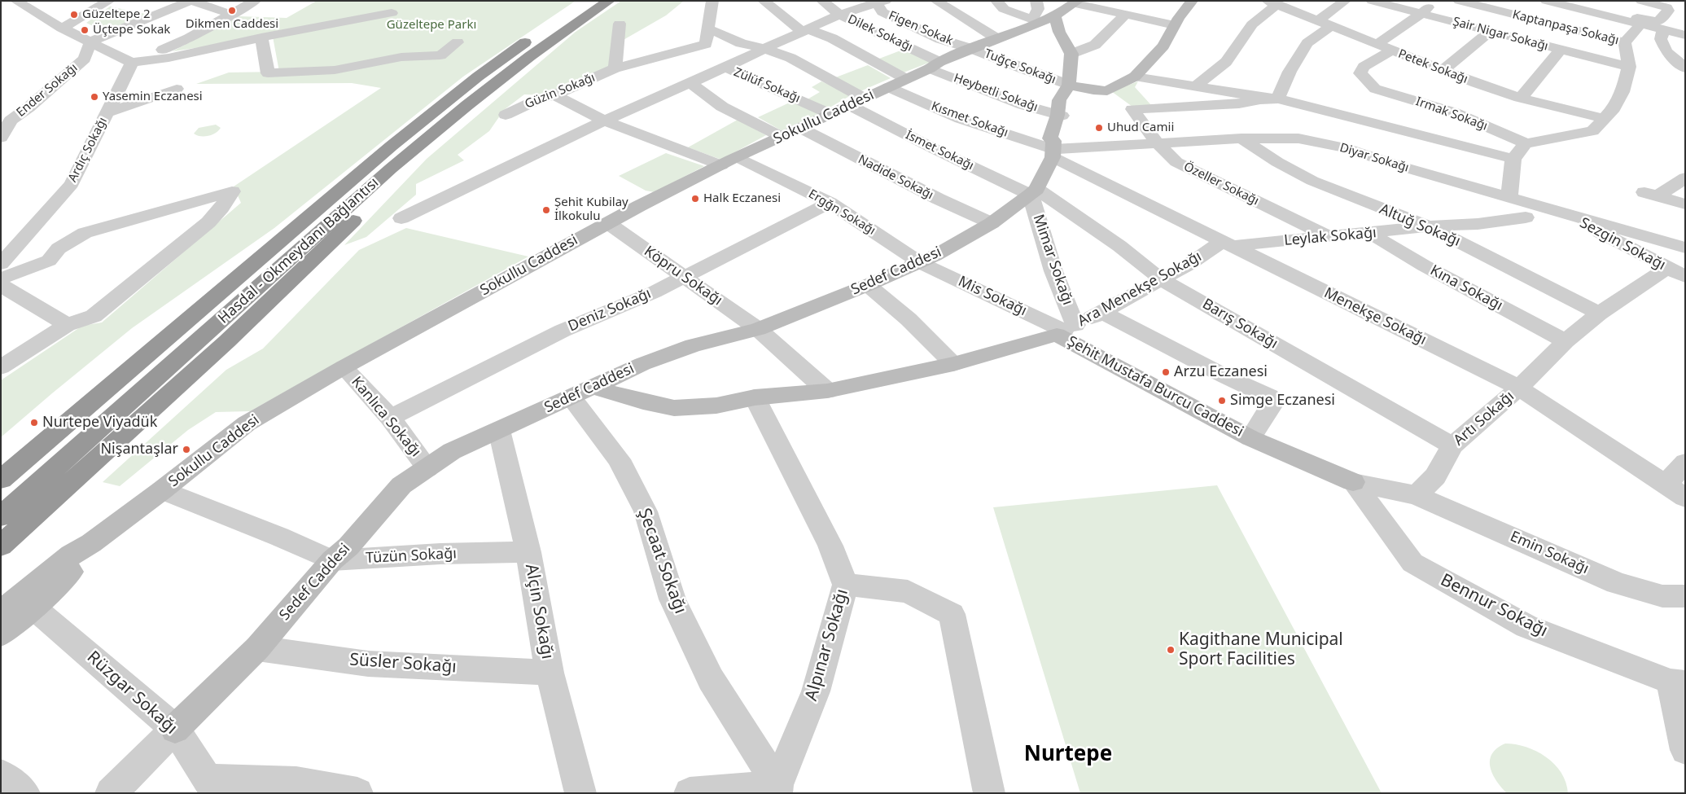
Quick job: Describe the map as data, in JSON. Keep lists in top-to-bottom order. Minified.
{"streets":{"highway":["Hasdal - Okmeydanı Bağlantısı"],"street":["Kaptanpaşa Sokağı","Figen Sokak","Dilek Sokağı","Şair Nigar Sokağı","Tuğçe Sokağı","Petek Sokağı","Zülüf Sokağı","Ender Sokağı","Güzin Sokağı","Heybetli Sokağı","Irmak Sokağı","Sokullu Caddesi","Kısmet Sokağı","Ardıç Sokağı","İsmet Sokağı","Diyar Sokağı","Nadide Sokağı","Özeller Sokağı","Ergğn Sokağı","Altuğ Sokağı","Leylak Sokağı","Sezgin Sokağı","Mimar Sokağı","Sedef Caddesi","Köpru Sokağı","Kına Sokağı","Ara Menekşe Sokağı","Mis Sokağı","Deniz Sokağı","Menekşe Sokağı","Barış Sokağı","Şehit Mustafa Burcu Caddesi","Kanlıca Sokağı","Artı Sokağı","Emin Sokağı","Tüzün Sokağı","Şecaat Sokağı","Bennur Sokağı","Alçin Sokağı","Alpınar Sokağı","Süsler Sokağı","Rüzgar Sokağı"]},"crossings":[["Figen Sokak","Tuğçe Sokağı"],["Figen Sokak","Sokullu Caddesi"],["Dilek Sokağı","Heybetli Sokağı"],["Dilek Sokağı","Sokullu Caddesi"],["Tuğçe Sokağı","Sokullu Caddesi"],["Tuğçe Sokağı","Sedef Caddesi"],["Zülüf Sokağı","Sokullu Caddesi"],["Güzin Sokağı","Ergğn Sokağı"],["Heybetli Sokağı","Sokullu Caddesi"],["Heybetli Sokağı","Sedef Caddesi"],["Sokullu Caddesi","Kısmet Sokağı"],["Sokullu Caddesi","İsmet Sokağı"],["Sokullu Caddesi","Nadide Sokağı"],["Sokullu Caddesi","Ergğn Sokağı"],["Sokullu Caddesi","Köpru Sokağı"],["Sokullu Caddesi","Kanlıca Sokağı"],["Sokullu Caddesi","Tüzün Sokağı"],["Sokullu Caddesi","Rüzgar Sokağı"],["Kısmet Sokağı","Diyar Sokağı"],["Kısmet Sokağı","Sedef Caddesi"],["Kısmet Sokağı","Menekşe Sokağı"],["İsmet Sokağı","Mimar Sokağı"],["İsmet Sokağı","Sedef Caddesi"],["İsmet Sokağı","Barış Sokağı"],["Diyar Sokağı","Özeller Sokağı"],["Diyar Sokağı","Altuğ Sokağı"],["Diyar Sokağı","Sezgin Sokağı"],["Diyar Sokağı","Sedef Caddesi"],["Diyar Sokağı","Menekşe Sokağı"],["Nadide Sokağı","Sedef Caddesi"],["Özeller Sokağı","Leylak Sokağı"],["Ergğn Sokağı","Sedef Caddesi"],["Ergğn Sokağı","Mis Sokağı"],["Ergğn Sokağı","Deniz Sokağı"],["Altuğ Sokağı","Leylak Sokağı"],["Altuğ Sokağı","Artı Sokağı"],["Leylak Sokağı","Kına Sokağı"],["Leylak Sokağı","Ara Menekşe Sokağı"],["Leylak Sokağı","Menekşe Sokağı"],["Sezgin Sokağı","Artı Sokağı"],["Mimar Sokağı","Sedef Caddesi"],["Mimar Sokağı","Ara Menekşe Sokağı"],["Mimar Sokağı","Mis Sokağı"],["Mimar Sokağı","Barış Sokağı"],["Mimar Sokağı","Şehit Mustafa Burcu Caddesi"],["Sedef Caddesi","Köpru Sokağı"],["Sedef Caddesi","Mis Sokağı"],["Sedef Caddesi","Menekşe Sokağı"],["Sedef Caddesi","Barış Sokağı"],["Sedef Caddesi","Şehit Mustafa Burcu Caddesi"],["Sedef Caddesi","Kanlıca Sokağı"],["Sedef Caddesi","Tüzün Sokağı"],["Sedef Caddesi","Şecaat Sokağı"],["Sedef Caddesi","Alçin Sokağı"],["Sedef Caddesi","Süsler Sokağı"],["Sedef Caddesi","Rüzgar Sokağı"],["Köpru Sokağı","Deniz Sokağı"],["Köpru Sokağı","Şehit Mustafa Burcu Caddesi"],["Kına Sokağı","Artı Sokağı"],["Ara Menekşe Sokağı","Mis Sokağı"],["Ara Menekşe Sokağı","Menekşe Sokağı"],["Ara Menekşe Sokağı","Barış Sokağı"],["Ara Menekşe Sokağı","Şehit Mustafa Burcu Caddesi"],["Mis Sokağı","Şehit Mustafa Burcu Caddesi"],["Deniz Sokağı","Kanlıca Sokağı"],["Menekşe Sokağı","Artı Sokağı"],["Barış Sokağı","Artı Sokağı"],["Şehit Mustafa Burcu Caddesi","Şecaat Sokağı"],["Şehit Mustafa Burcu Caddesi","Bennur Sokağı"],["Şehit Mustafa Burcu Caddesi","Alpınar Sokağı"],["Artı Sokağı","Emin Sokağı"],["Tüzün Sokağı","Alçin Sokağı"],["Şecaat Sokağı","Alpınar Sokağı"],["Alçin Sokağı","Süsler Sokağı"]],"districts":["Nurtepe"],"parks":["Güzeltepe Parkı"],"places":["Dikmen Caddesi","Güzeltepe 2","Üçtepe Sokak","Yasemin Eczanesi","Uhud Camii","Halk Eczanesi","Şehit Kubilay İlkokulu","Arzu Eczanesi","Simge Eczanesi","Nurtepe Viyadük","Nişantaşlar","Kagithane Municipal Sport Facilities"]}
